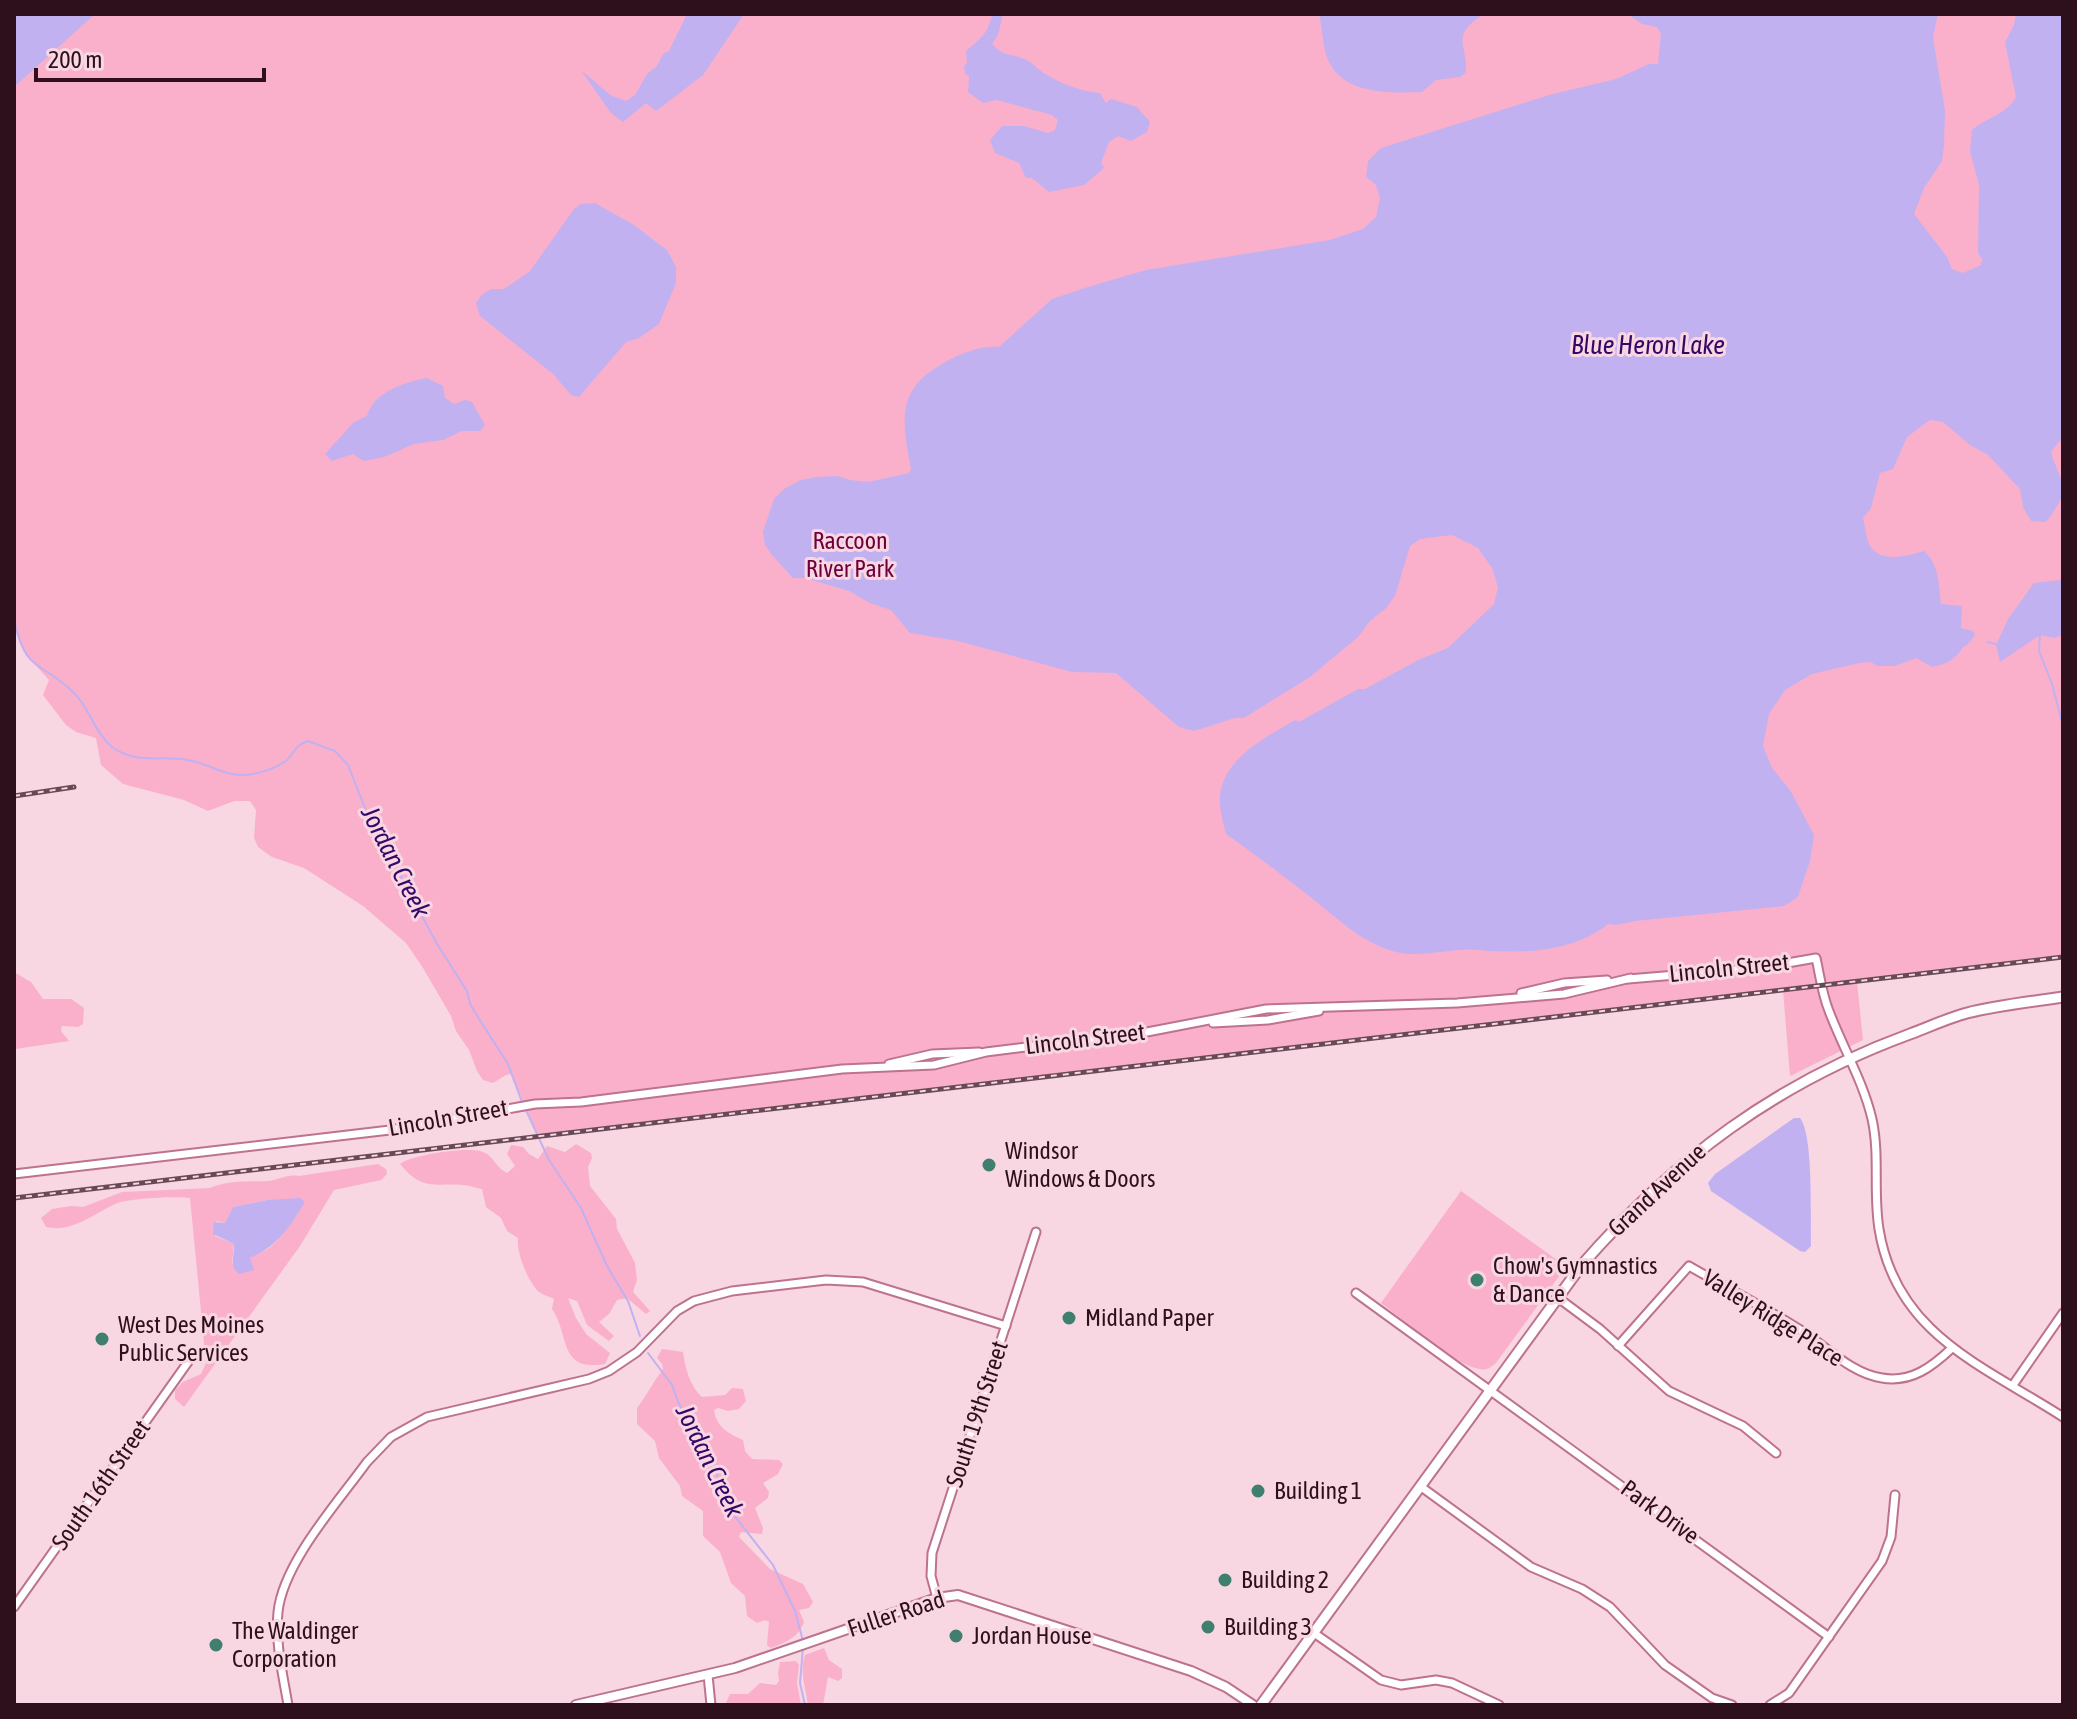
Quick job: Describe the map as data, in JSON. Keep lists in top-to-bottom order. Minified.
{"streets":{"main road":["Grand Avenue"],"street":["Lincoln Street","Valley Ridge Place","South 19th Street","South 16th Street","Park Drive","Fuller Road"]},"crossings":[["Lincoln Street","Grand Avenue"],["Grand Avenue","Park Drive"],["South 19th Street","Fuller Road"]],"water":["Blue Heron Lake","Jordan Creek"],"parks":["Raccoon River Park"],"places":["Windsor Windows & Doors","Chow's Gymnastics & Dance","Midland Paper","West Des Moines Public Services","Building 1","Building 2","Building 3","Jordan House","The Waldinger Corporation"],"scale_bar":"200 m"}
